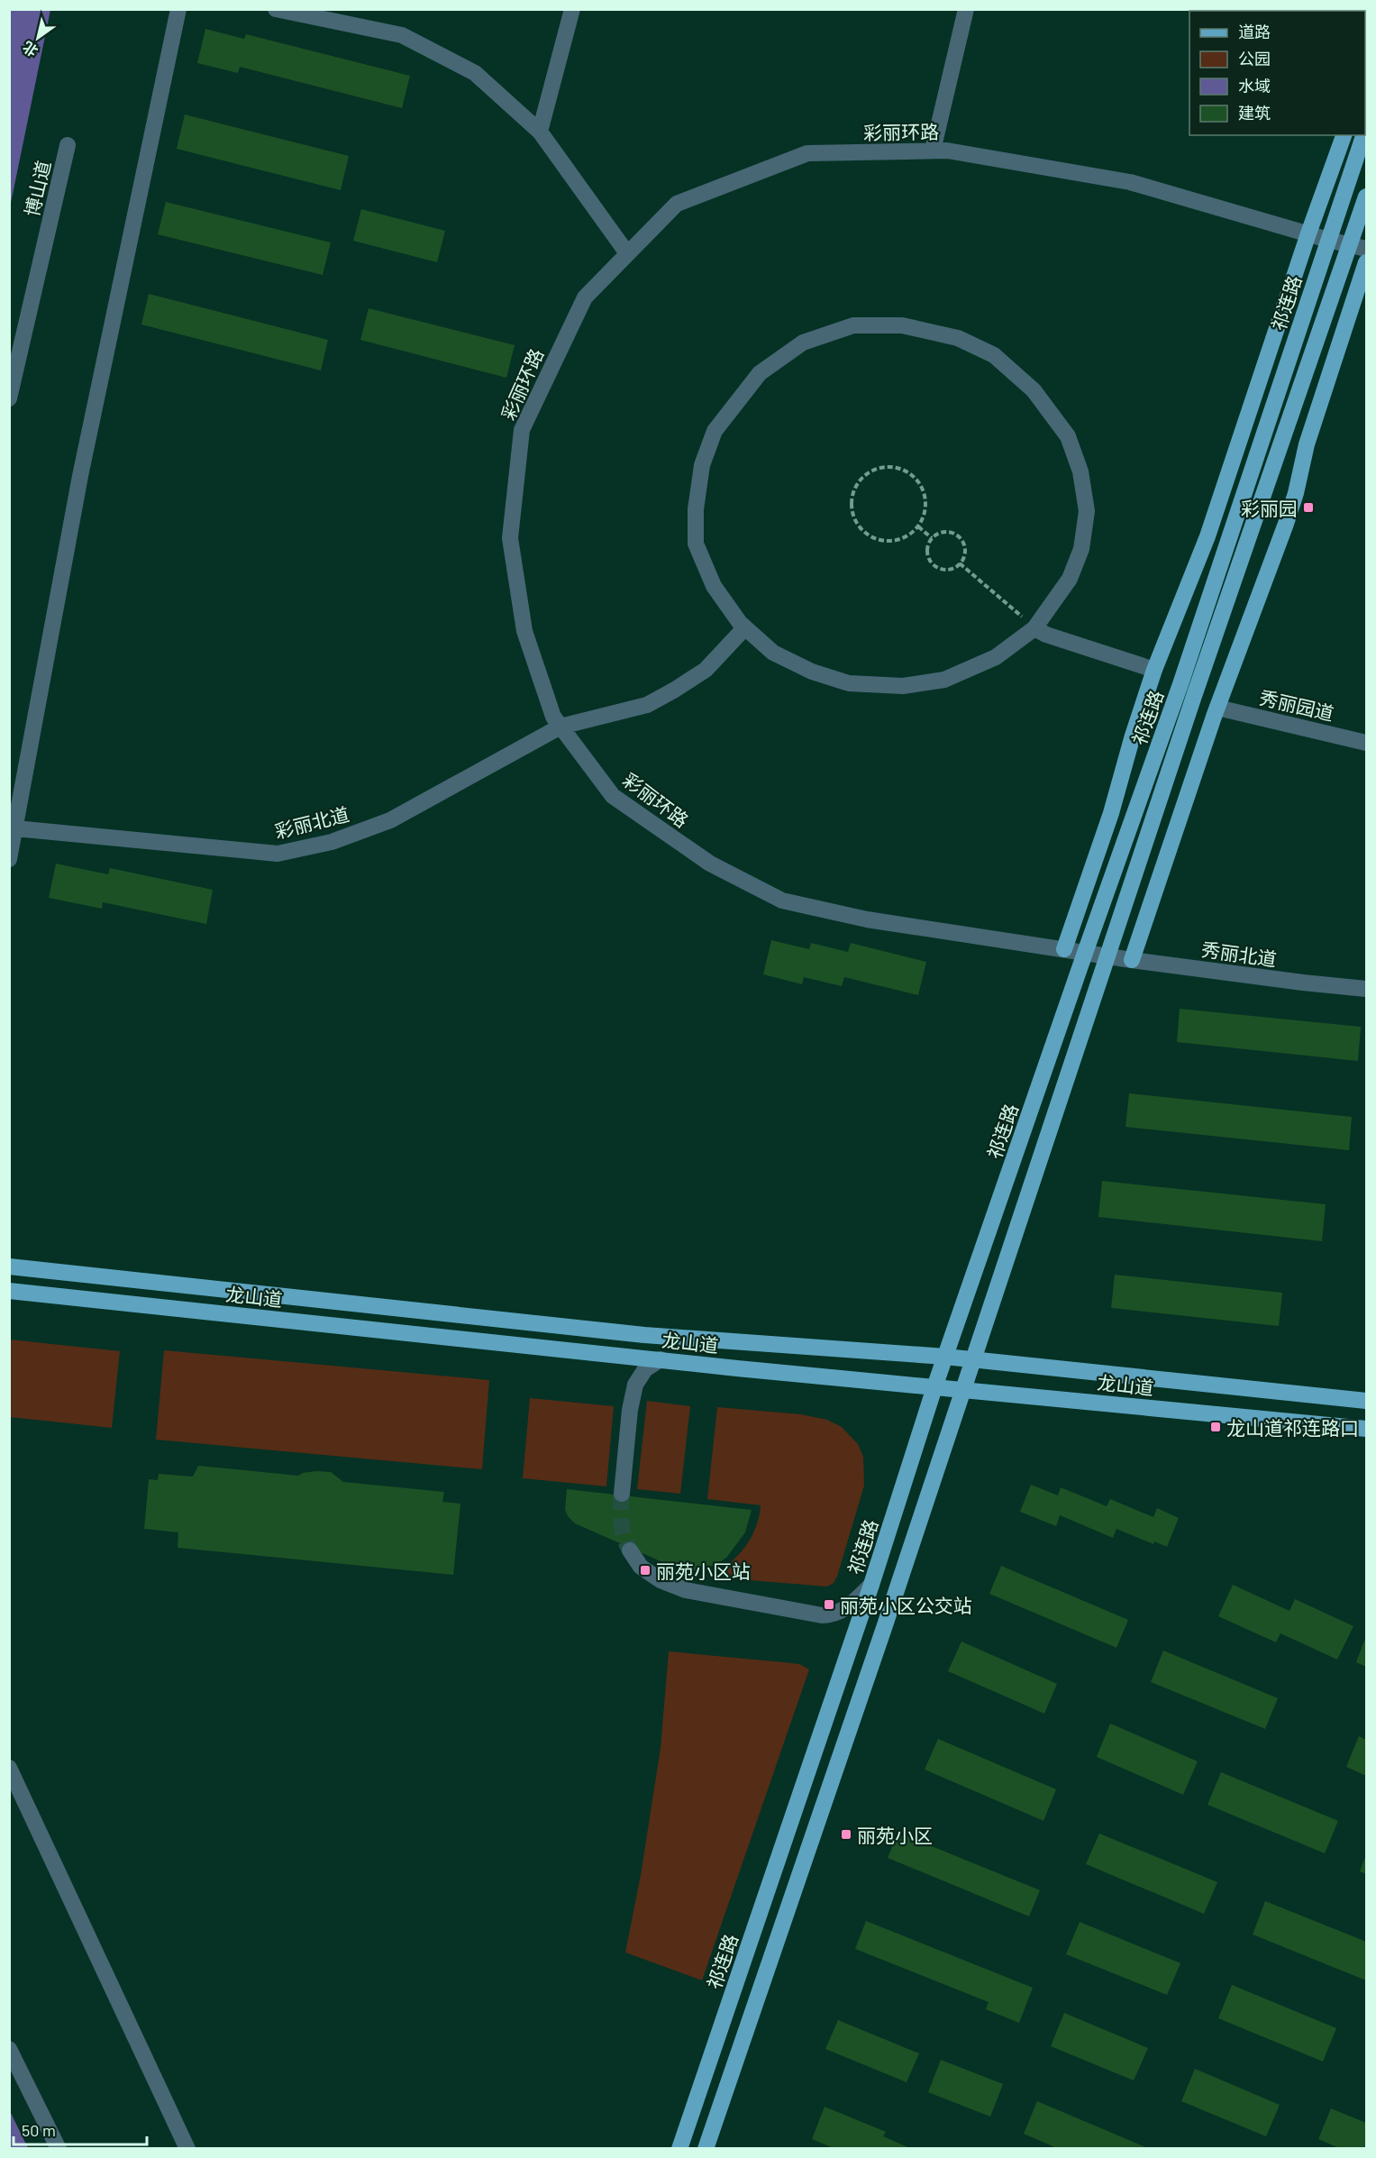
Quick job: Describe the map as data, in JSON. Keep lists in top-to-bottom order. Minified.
{"streets":{"main road":["祁连路","龙山道"],"street":["彩丽环路","博山道","秀丽园道","彩丽北道","秀丽北道"]},"crossings":[["彩丽环路","祁连路"],["彩丽环路","彩丽北道"],["彩丽环路","秀丽北道"],["祁连路","秀丽北道"],["祁连路","龙山道"]],"places":{"transit":["彩丽园","龙山道祁连路口","丽苑小区站","丽苑小区公交站","丽苑小区"]},"legend":["道路","公园","水域","建筑"],"scale_bar":"50 m","north":"bottom left"}
